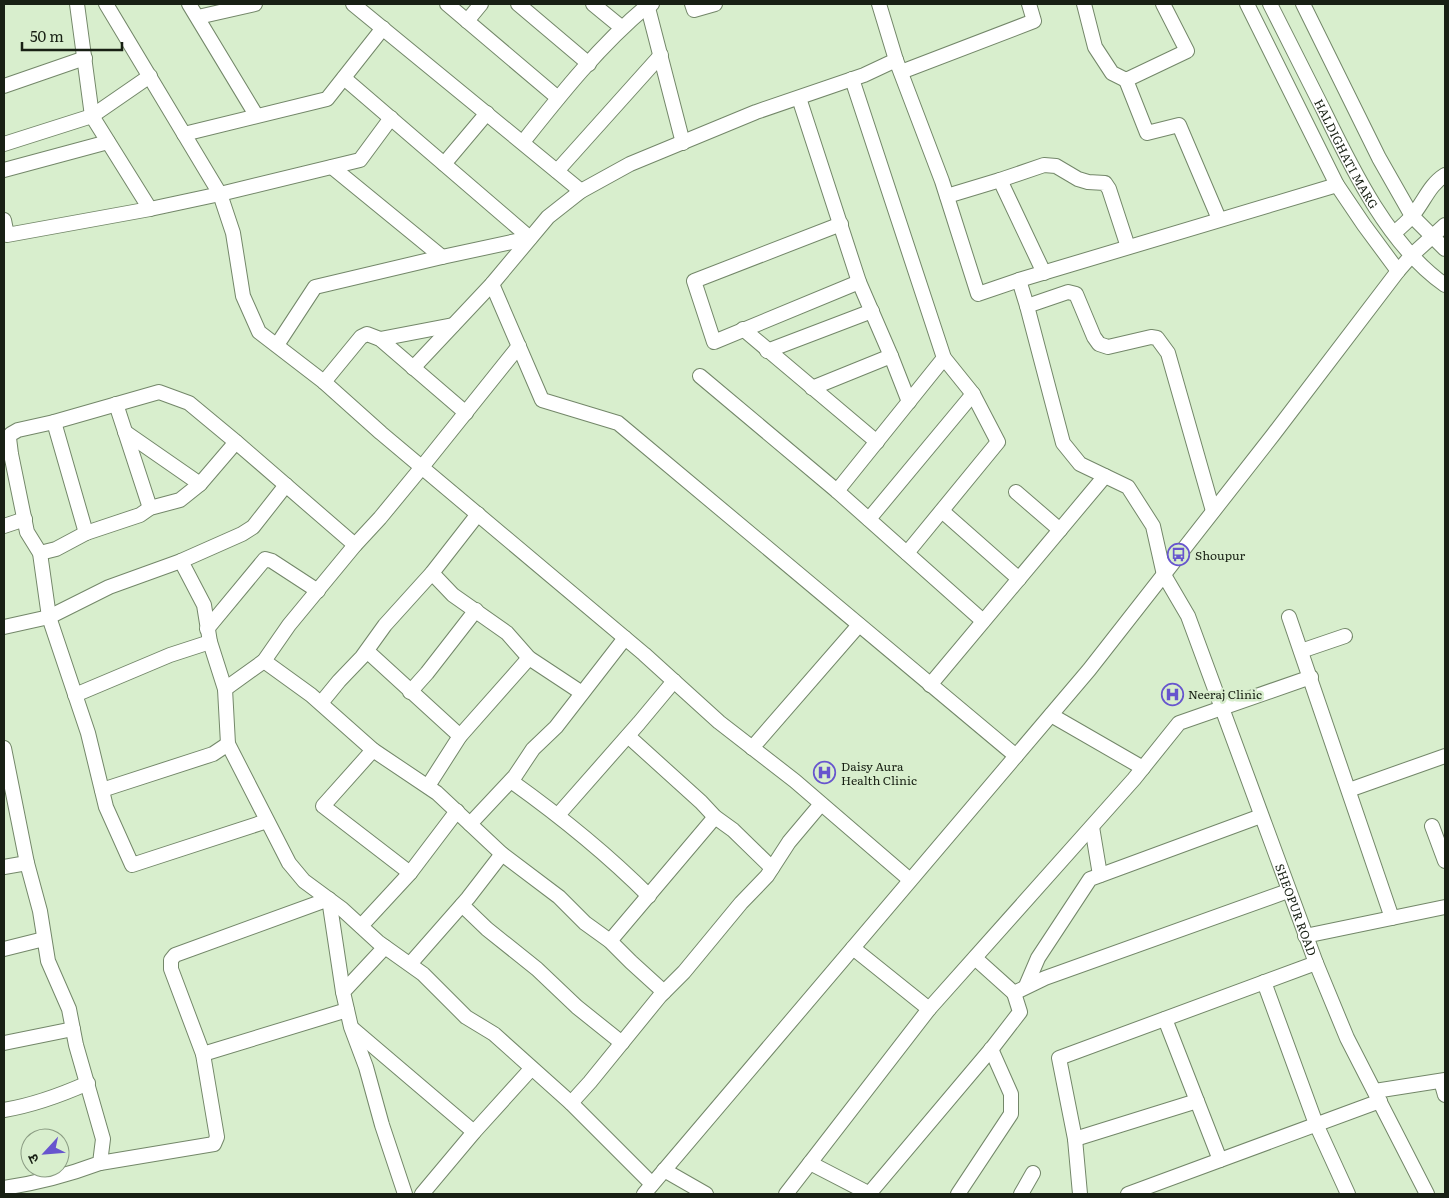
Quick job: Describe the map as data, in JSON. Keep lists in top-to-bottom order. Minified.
{"streets":{"street":["HALDIGHATI MARG","SHEOPUR ROAD"]},"places":{"bus stop":["Shoupur"],"hospital":["Neeraj Clinic","Daisy Aura Health Clinic"]},"scale_bar":"50 m","north":"bottom left"}
